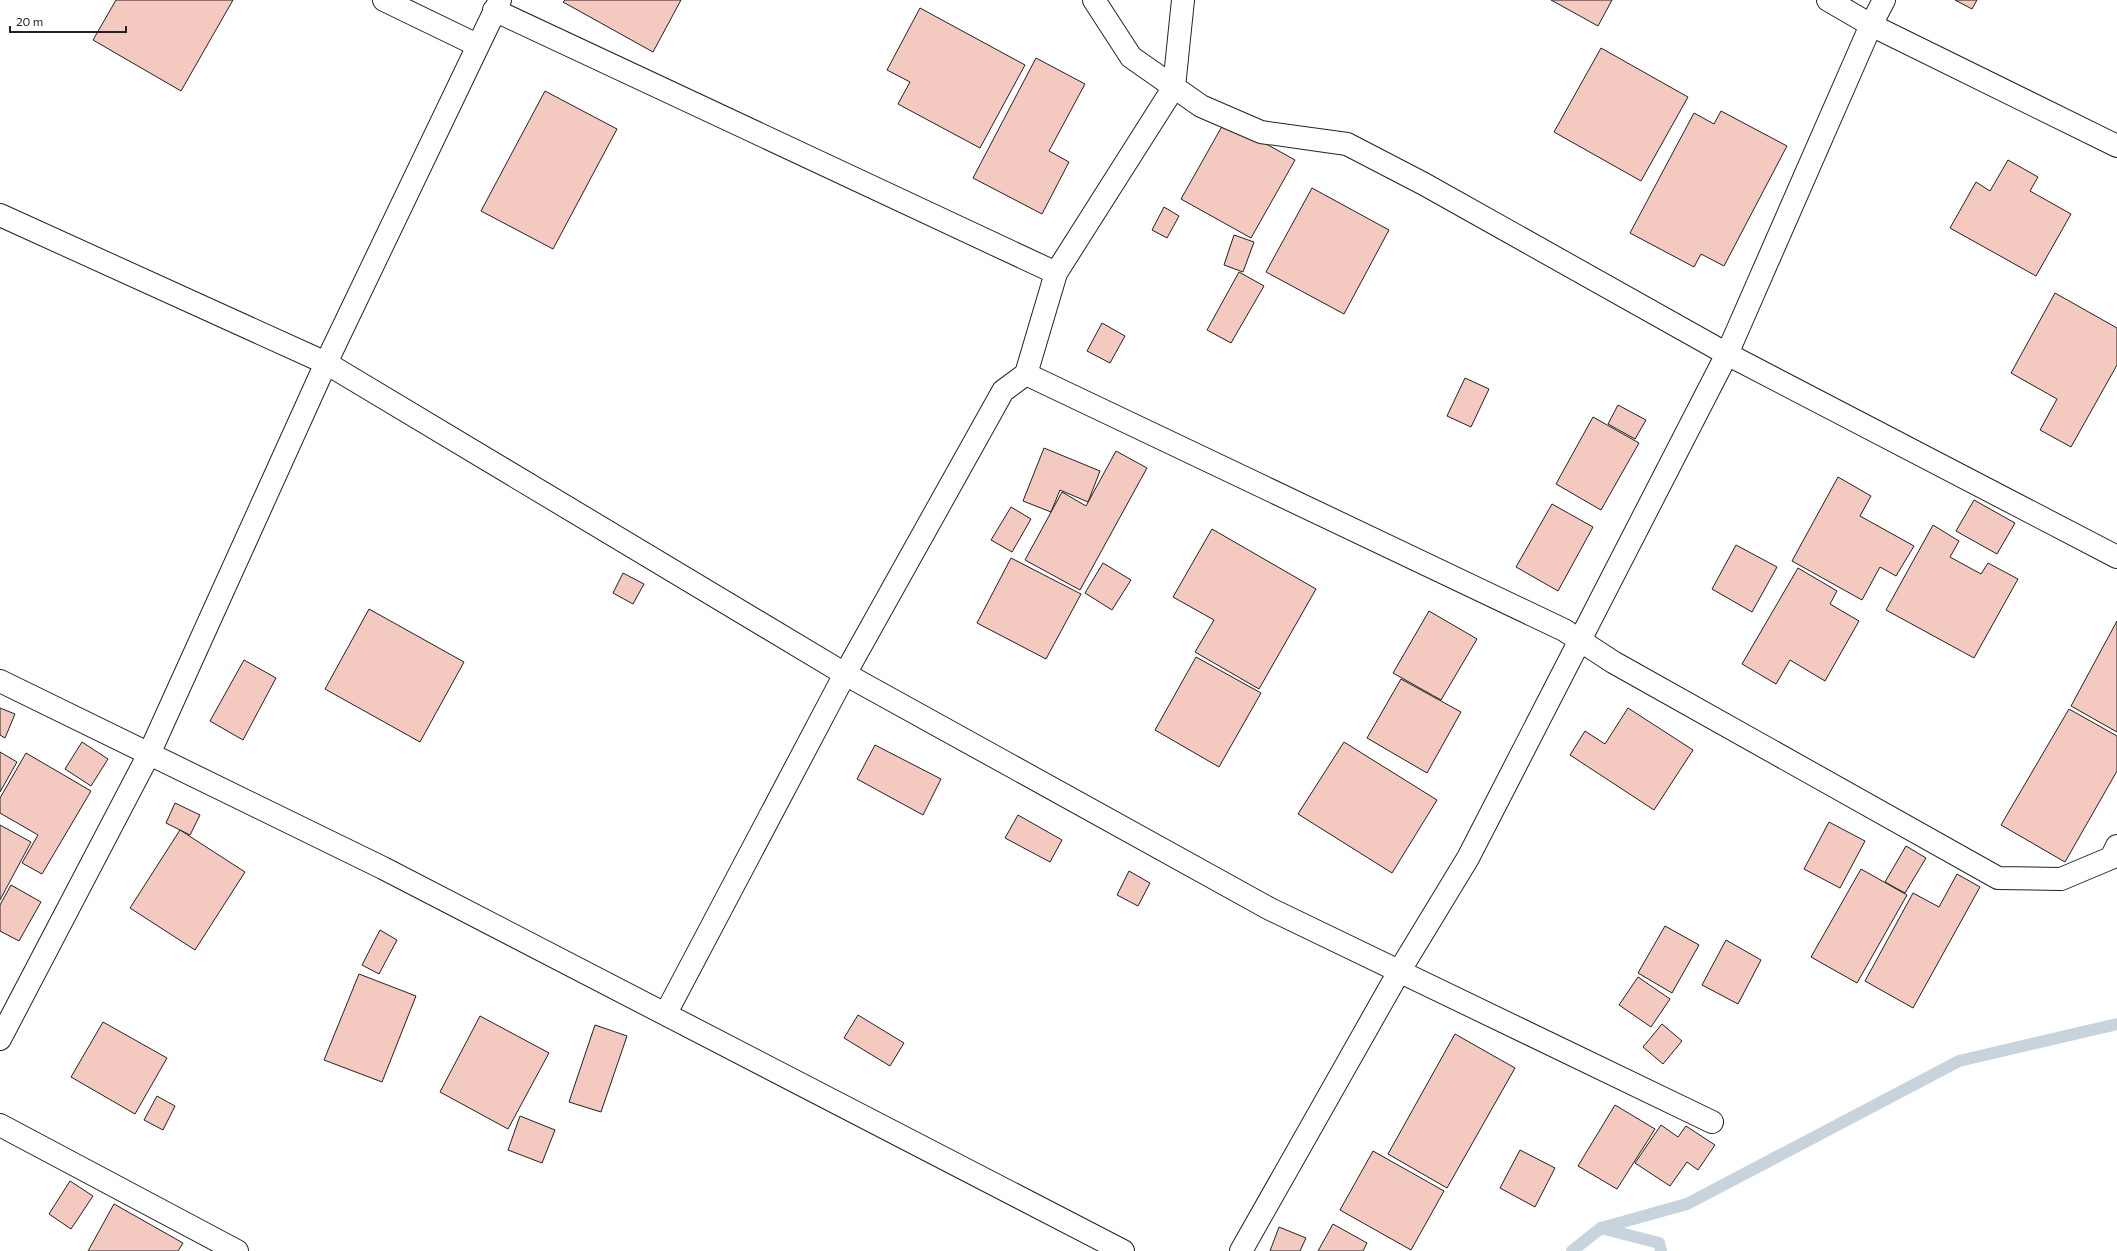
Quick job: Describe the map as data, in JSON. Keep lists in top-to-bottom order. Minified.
{"scale_bar":"20 m"}
